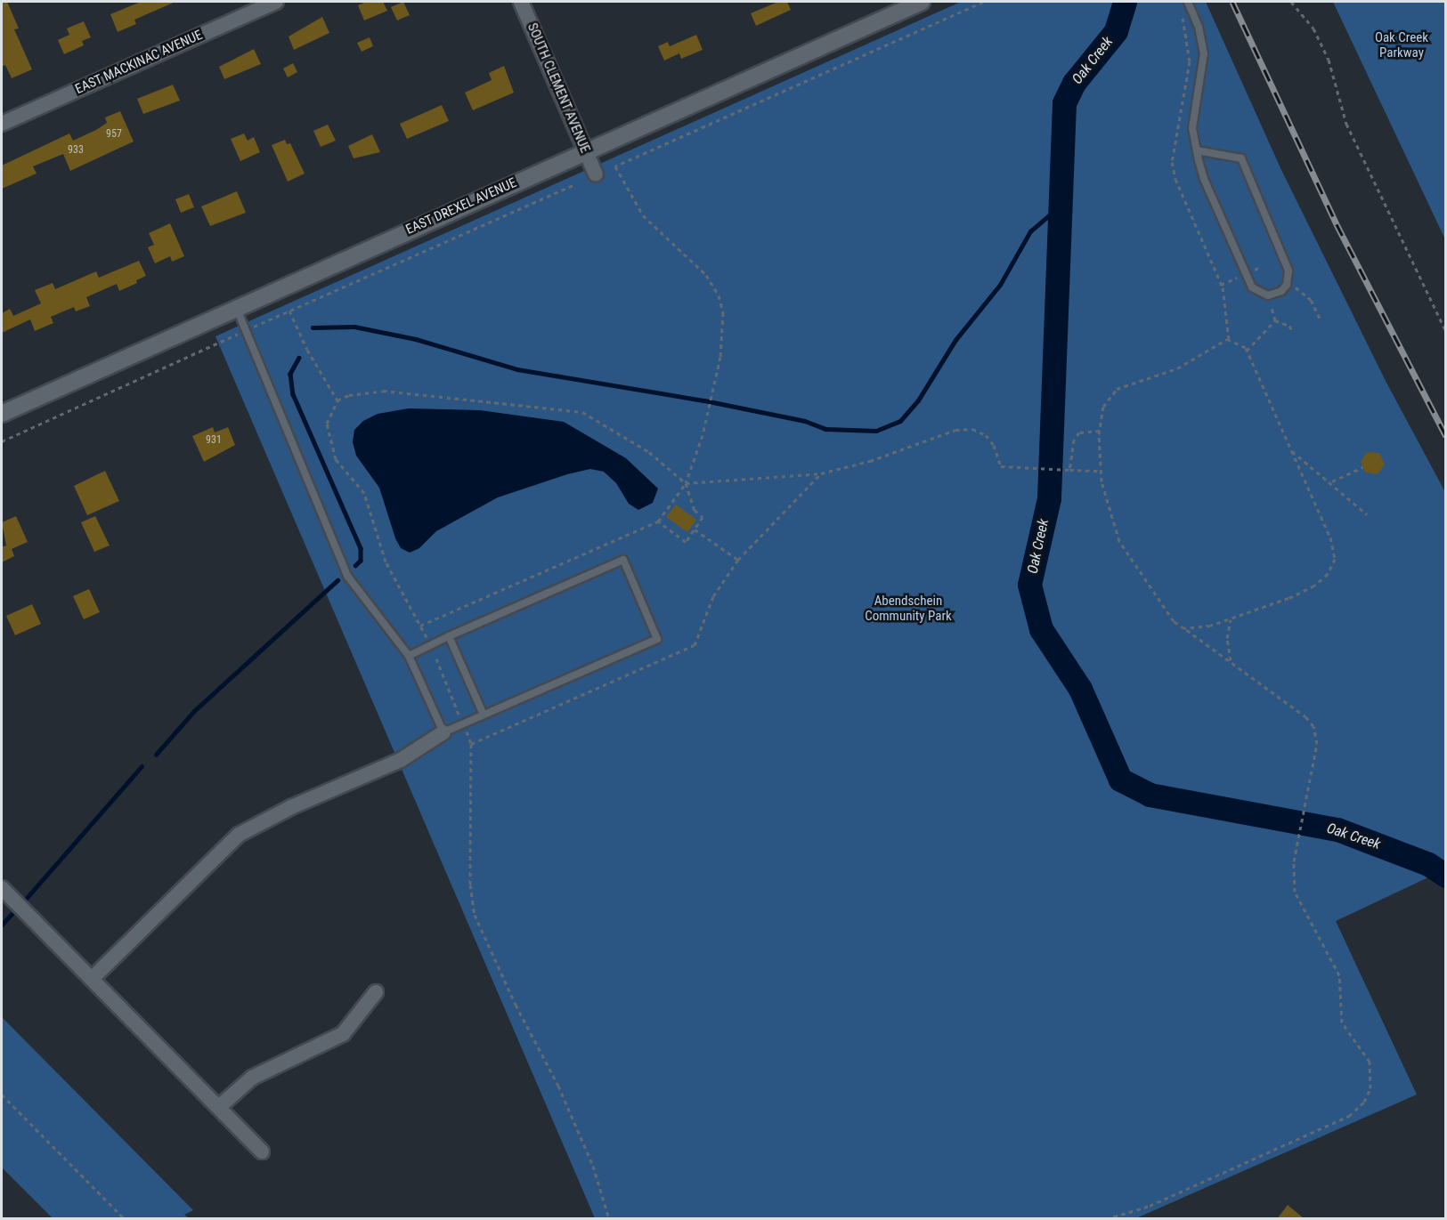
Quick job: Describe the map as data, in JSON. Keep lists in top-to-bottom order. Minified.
{"streets":{"street":["EAST MACKINAC AVENUE","SOUTH CLEMENT AVENUE","EAST DREXEL AVENUE"]},"crossings":[["SOUTH CLEMENT AVENUE","EAST DREXEL AVENUE"]],"water":["Oak Creek"],"parks":["Oak Creek Parkway","Abendschein Community Park"],"house_numbers":["957","933","931"]}
